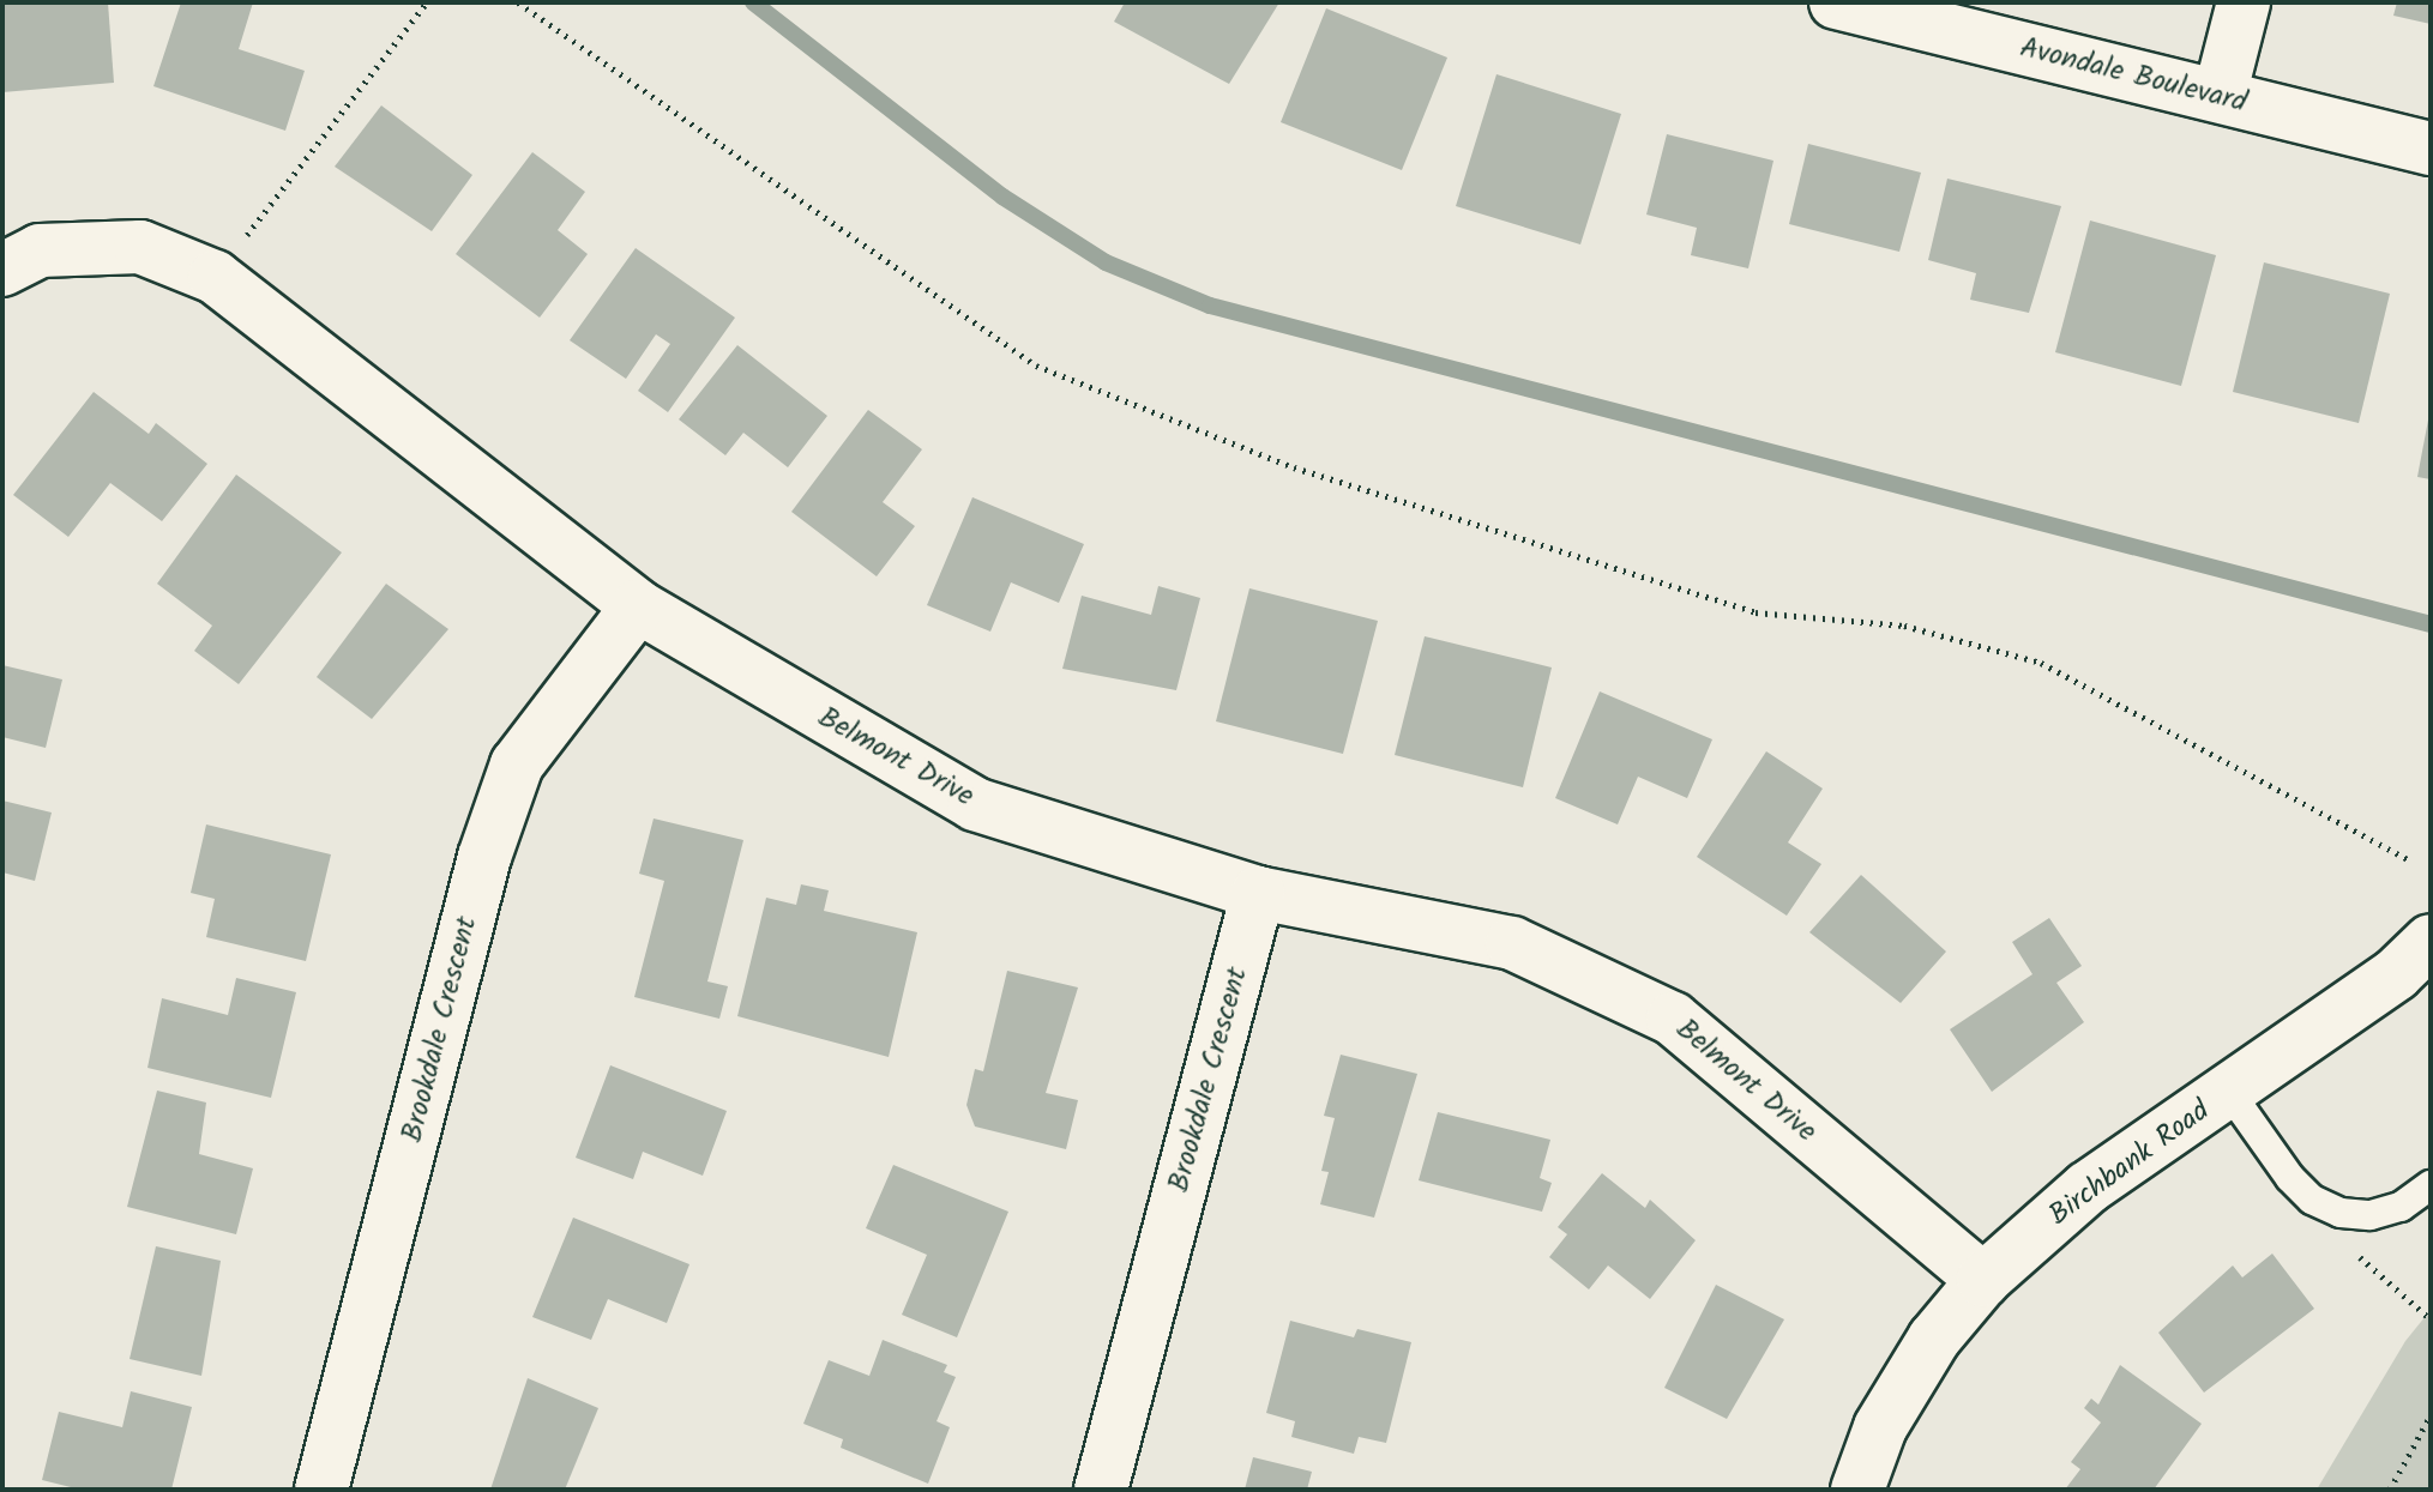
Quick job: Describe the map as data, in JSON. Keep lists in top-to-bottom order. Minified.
{"streets":{"street":["Avondale Boulevard","Belmont Drive","Brookdale Crescent","Birchbank Road"]},"crossings":[["Belmont Drive","Brookdale Crescent"],["Belmont Drive","Birchbank Road"]]}
